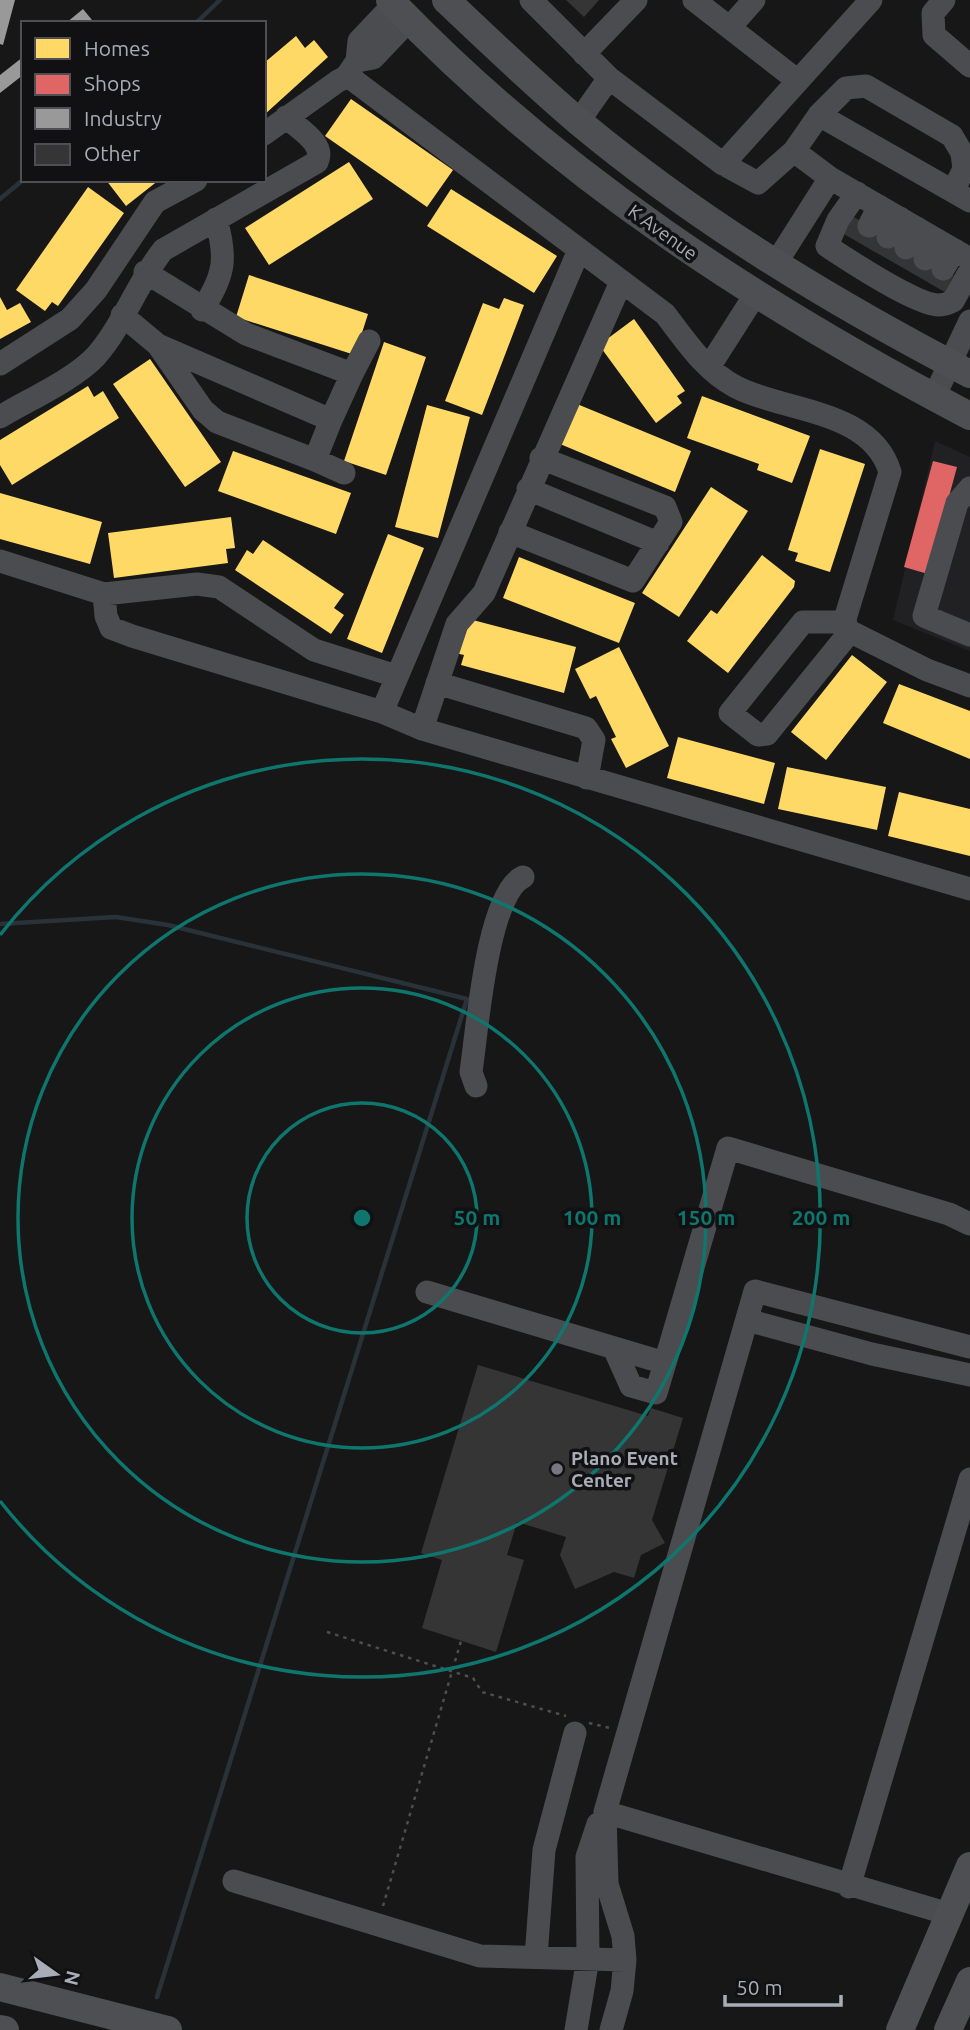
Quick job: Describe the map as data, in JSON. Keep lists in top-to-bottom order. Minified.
{"streets":{"main road":["K Avenue"]},"places":["Plano Event Center"],"legend":["Homes","Shops","Industry","Other"],"scale_bar":"50 m","north":"right","rings":["50 m","100 m","150 m","200 m"]}
